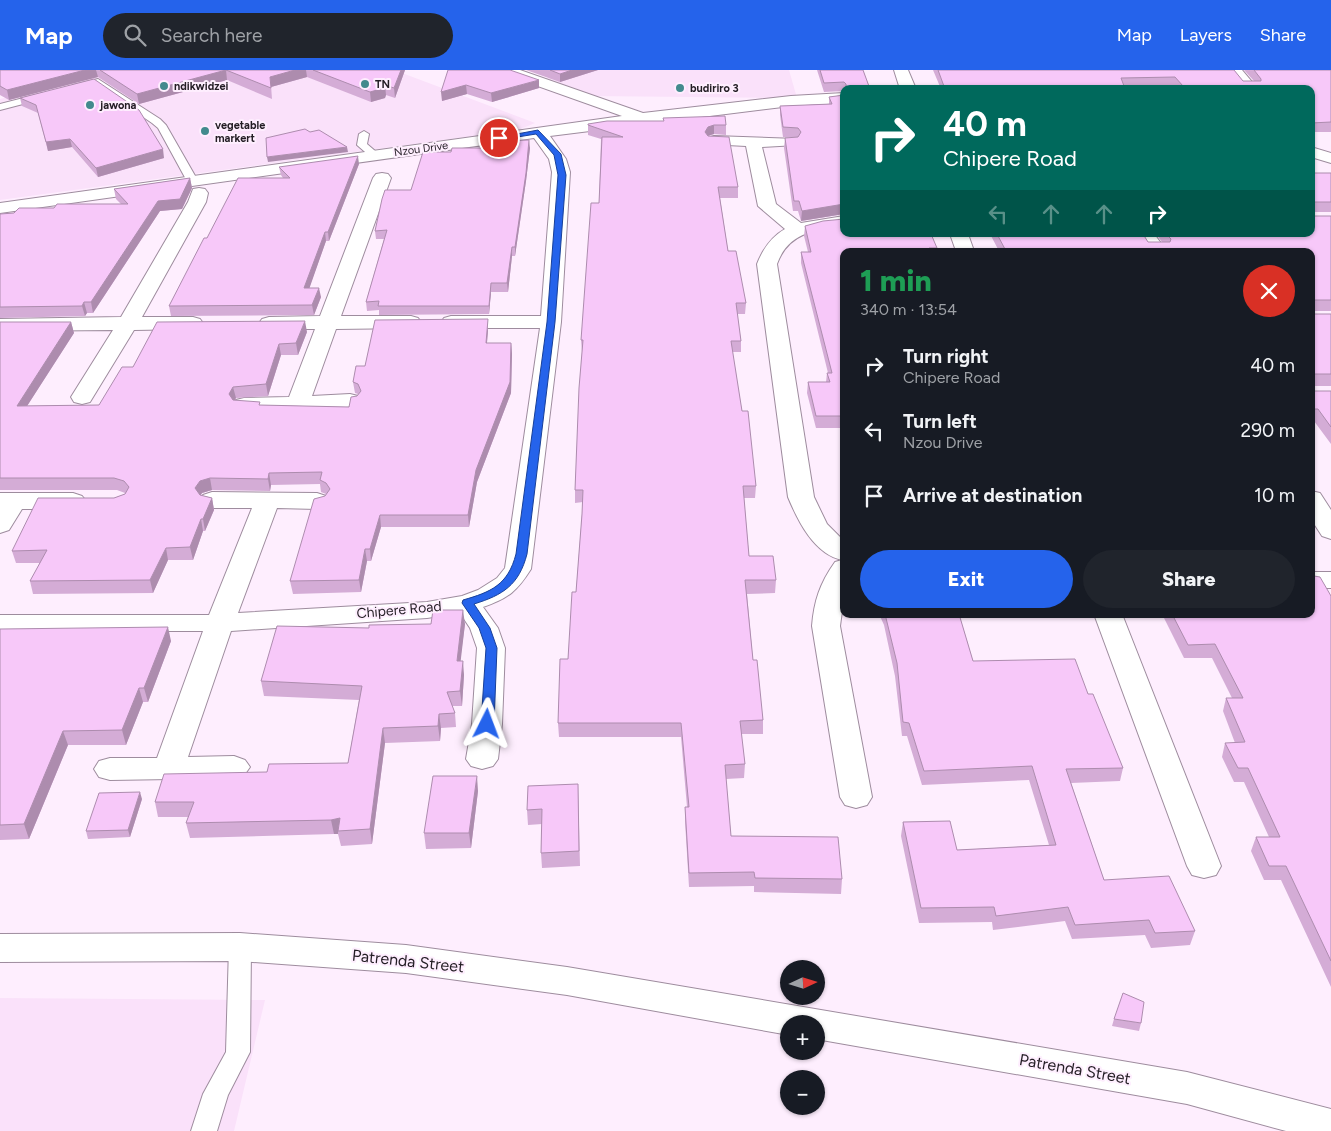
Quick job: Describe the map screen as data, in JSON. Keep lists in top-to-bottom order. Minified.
{"streets":{"street":["Nzou Drive","Chipere Road","Patrenda Street"]},"crossings":[["Nzou Drive","Chipere Road"]],"places":["TN","ndikwidzei","budiriro 3","jawona","vegetable markert"],"north":"right","page":{"header":"Map","search":"Search here","nav":["Map","Layers","Share"],"turn":["40 m","Chipere Road"],"heading":["1 min","340 m · 13:54"],"list":[{"name":"Turn right","note":"Chipere Road","value":"40 m"},{"name":"Turn left","note":"Nzou Drive","value":"290 m"},{"name":"Arrive at destination","value":"10 m"}],"buttons":["Exit","Share"],"map_buttons":["+","−"]}}
